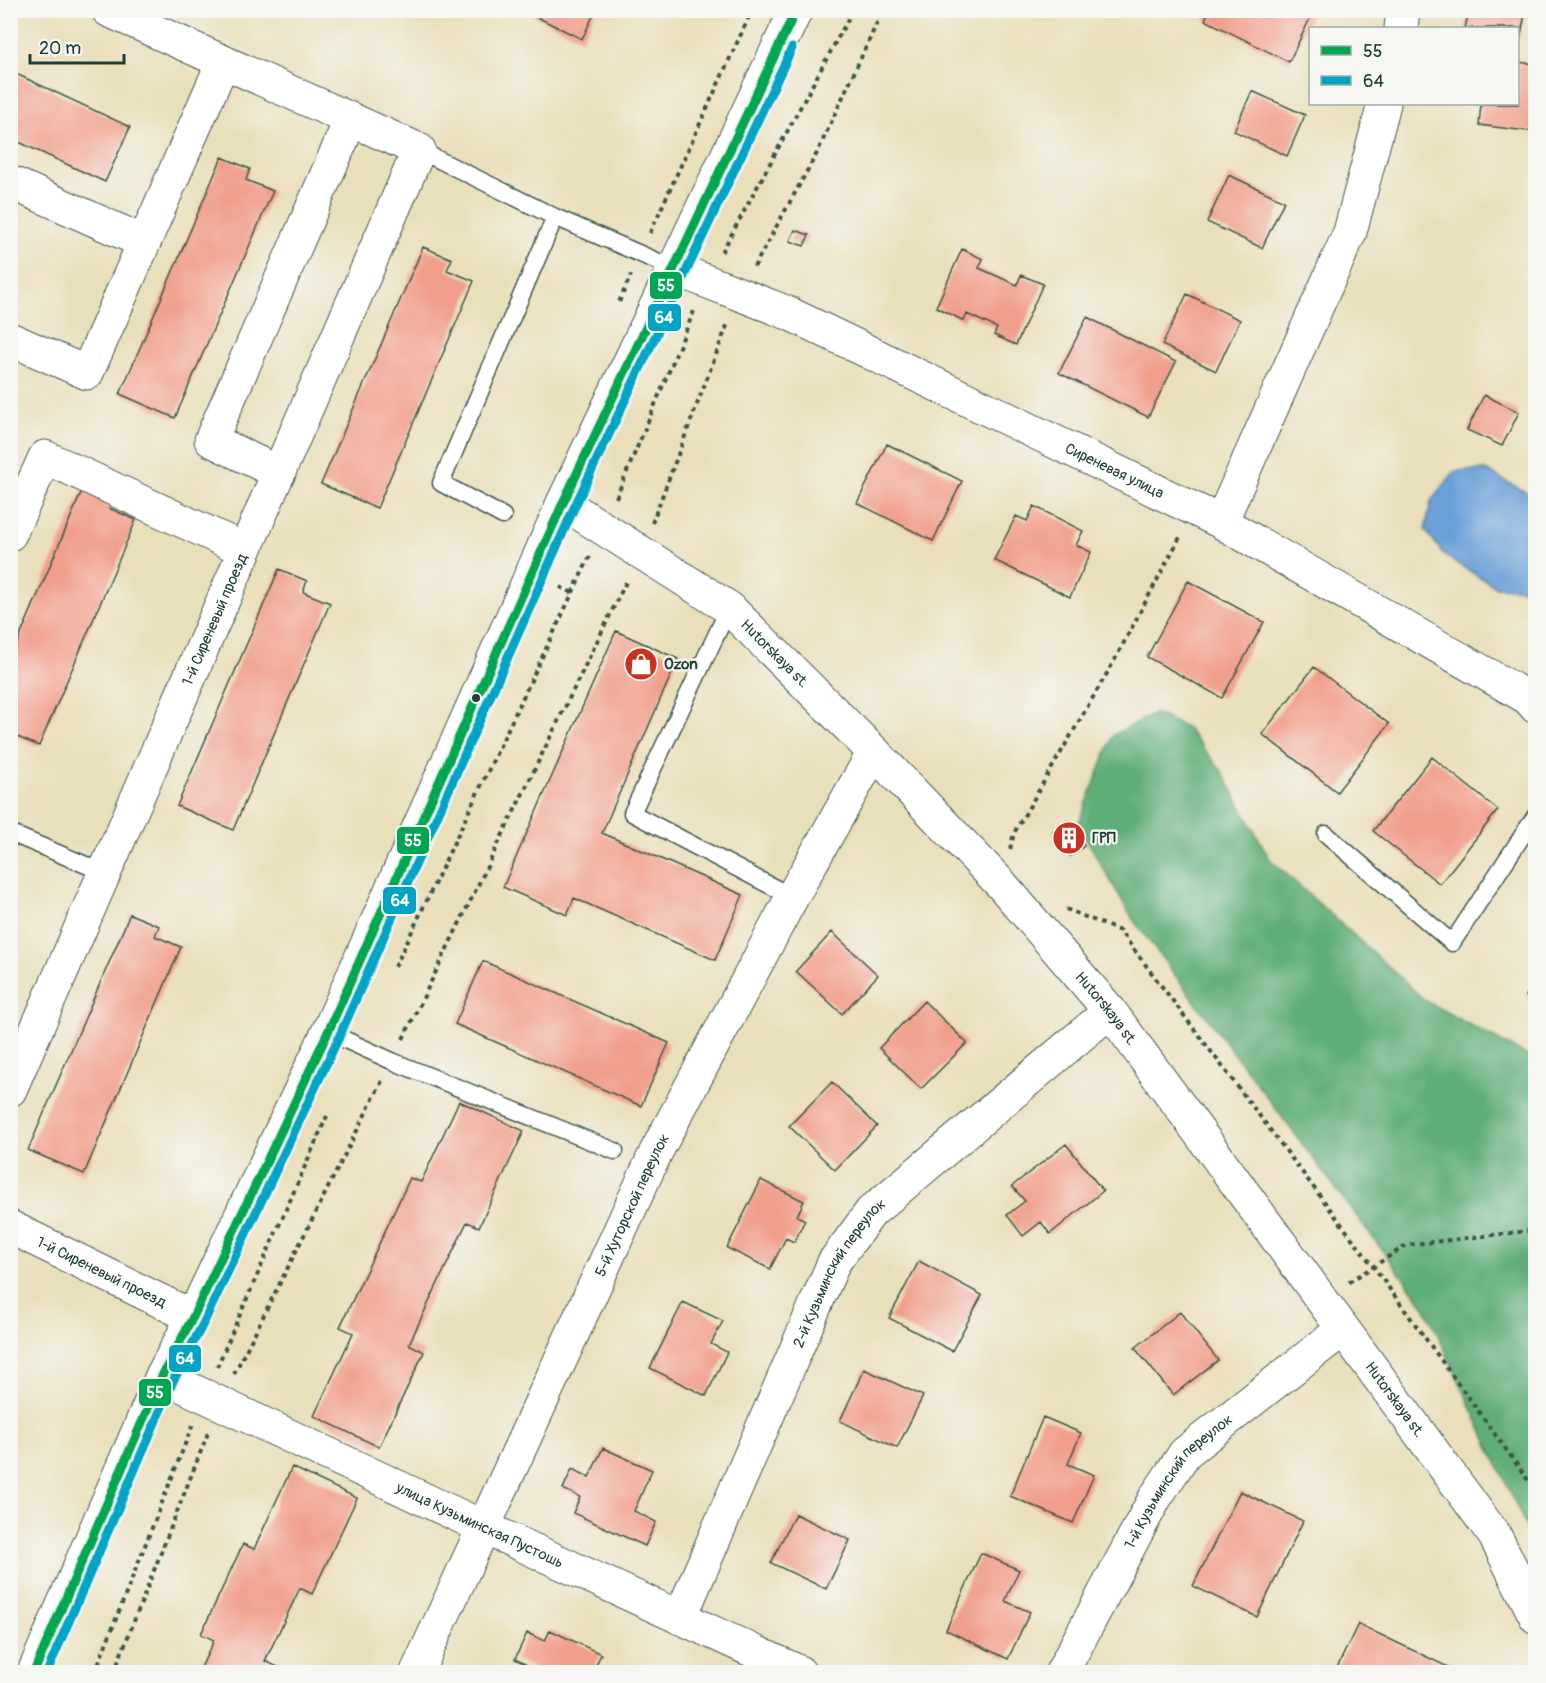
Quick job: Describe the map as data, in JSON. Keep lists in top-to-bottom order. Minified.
{"streets":{"street":["Сиреневая улица","1-й Сиреневый проезд","Hutorskaya st.","5-й Хуторской переулок","2-й Кузьминский переулок","1-й Кузьминский переулок","улица Кузьминская Пустошь"]},"crossings":[["Hutorskaya st.","5-й Хуторской переулок"],["Hutorskaya st.","2-й Кузьминский переулок"],["Hutorskaya st.","1-й Кузьминский переулок"],["5-й Хуторской переулок","улица Кузьминская Пустошь"],["2-й Кузьминский переулок","улица Кузьминская Пустошь"]],"places":{"shop":["Ozon"],"building":["ГРП"]},"lines":["transit line 55","transit line 64"],"legend":["55","64"],"scale_bar":"20 m"}
